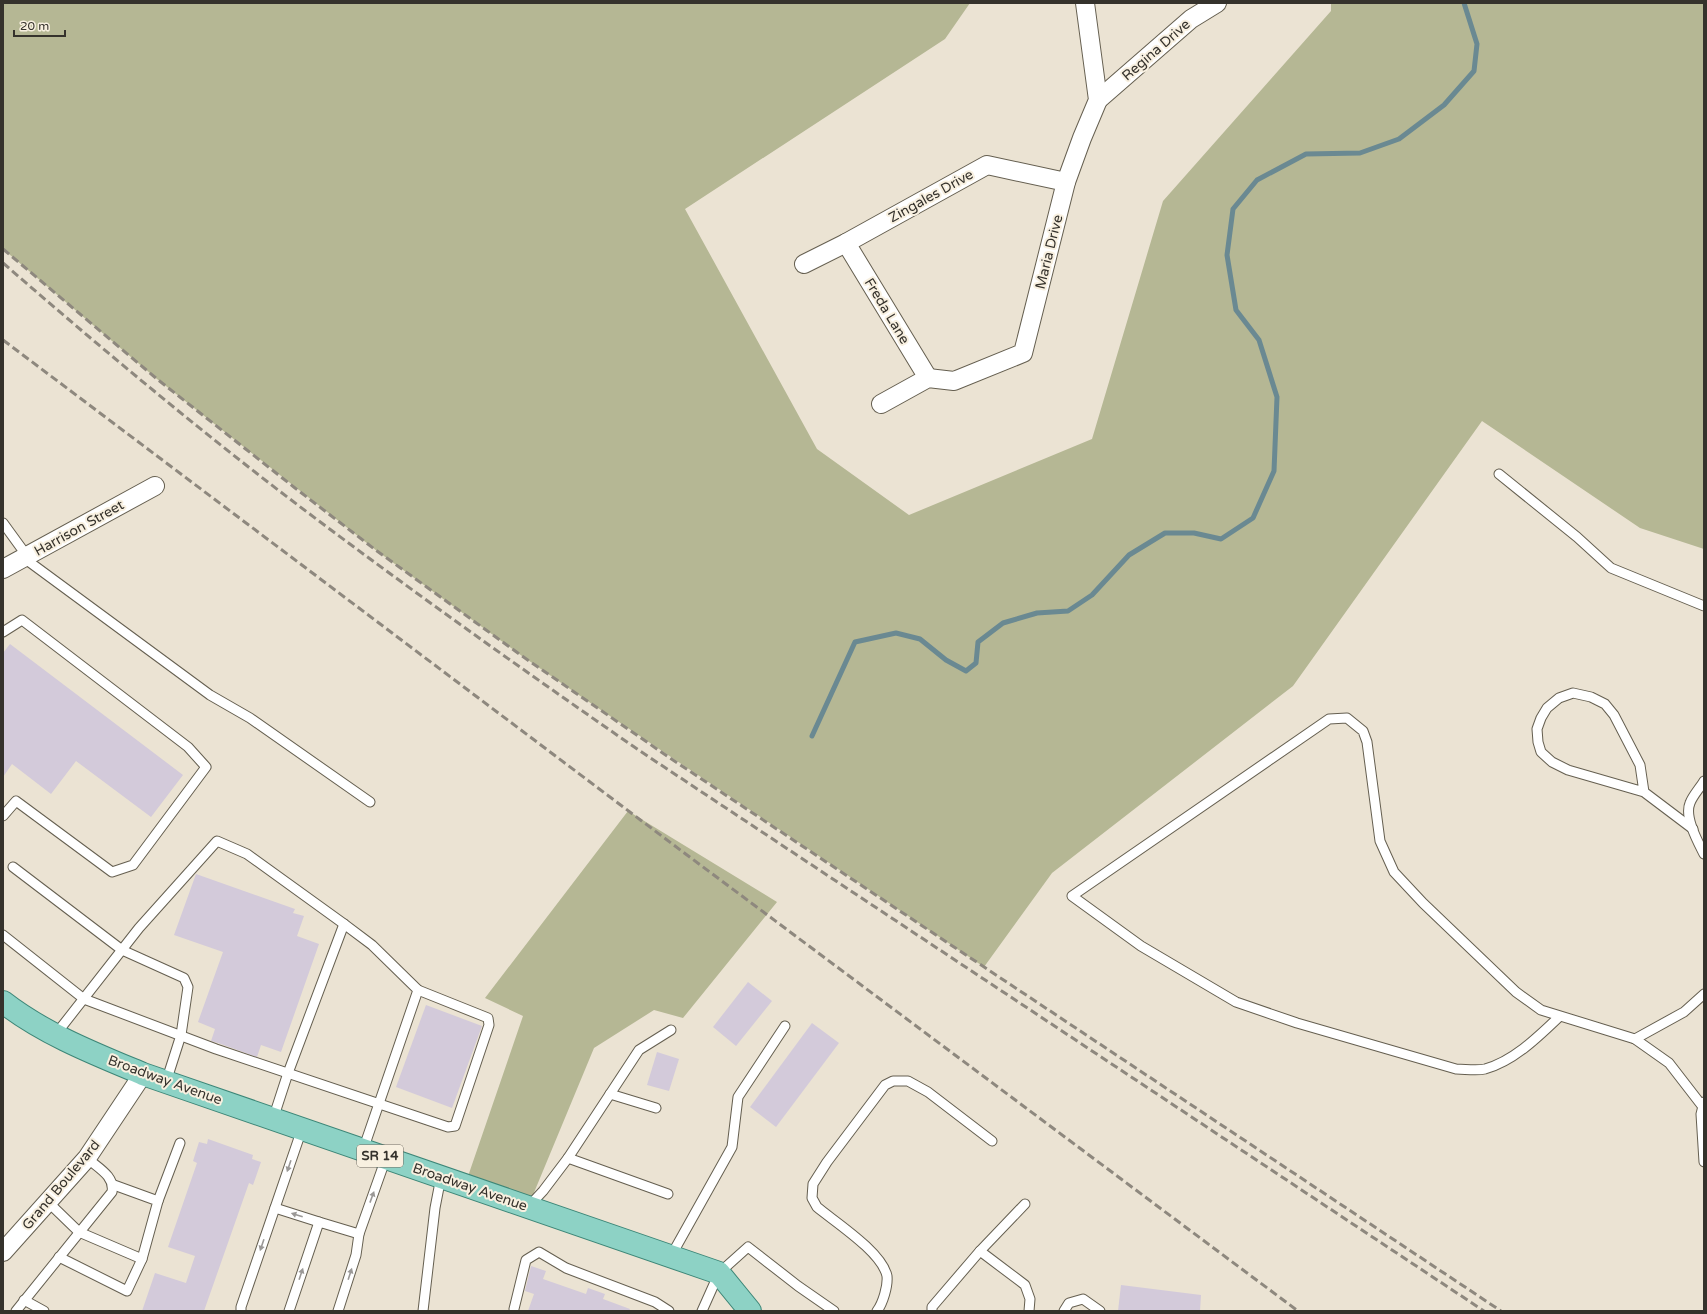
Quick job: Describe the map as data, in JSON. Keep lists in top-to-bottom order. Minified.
{"streets":{"main road":["Broadway Avenue","SR 14"],"street":["Regina Drive","Zingales Drive","Maria Drive","Freda Lane","Harrison Street","Grand Boulevard"]},"crossings":[["Regina Drive","Maria Drive"],["Zingales Drive","Maria Drive"],["Zingales Drive","Freda Lane"],["Maria Drive","Freda Lane"],["Broadway Avenue","Grand Boulevard"]],"scale_bar":"20 m"}
